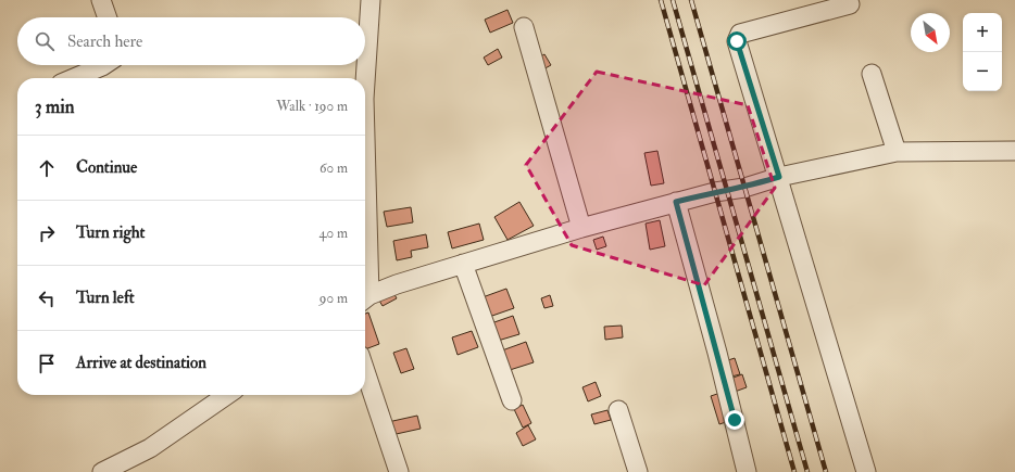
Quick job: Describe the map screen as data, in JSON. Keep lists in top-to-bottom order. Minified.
{"north":"bottom right","page":{"map_buttons":["+","−"],"search":"Search here","heading":["3 min","Walk · 190 m"],"list":[["Continue","60 m"],["Turn right","40 m"],["Turn left","90 m"],"Arrive at destination"]}}
